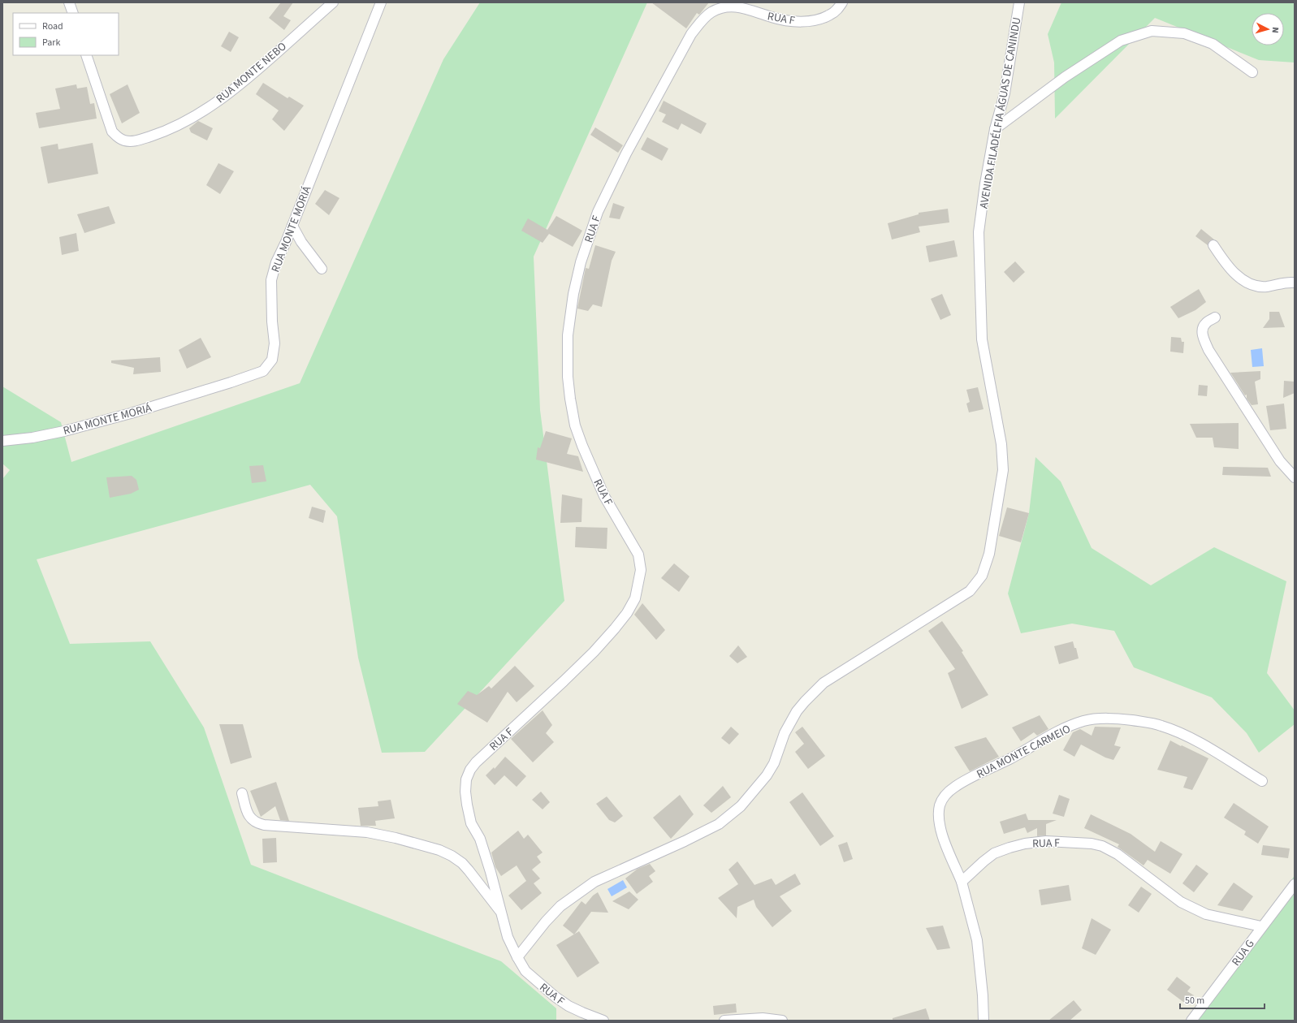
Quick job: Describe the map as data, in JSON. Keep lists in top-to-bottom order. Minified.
{"streets":{"street":["RUA F","RUA MONTE NEBO","AVENIDA FILADÉLFIA ÁGUAS DE CANINDU","RUA MONTE MORIÁ","RUA MONTE CARMEIO","RUA G"]},"crossings":[["RUA F","AVENIDA FILADÉLFIA ÁGUAS DE CANINDU"],["RUA F","RUA MONTE CARMEIO"],["RUA F","RUA G"]],"legend":["Road","Park"],"scale_bar":"50 m","north":"right"}
